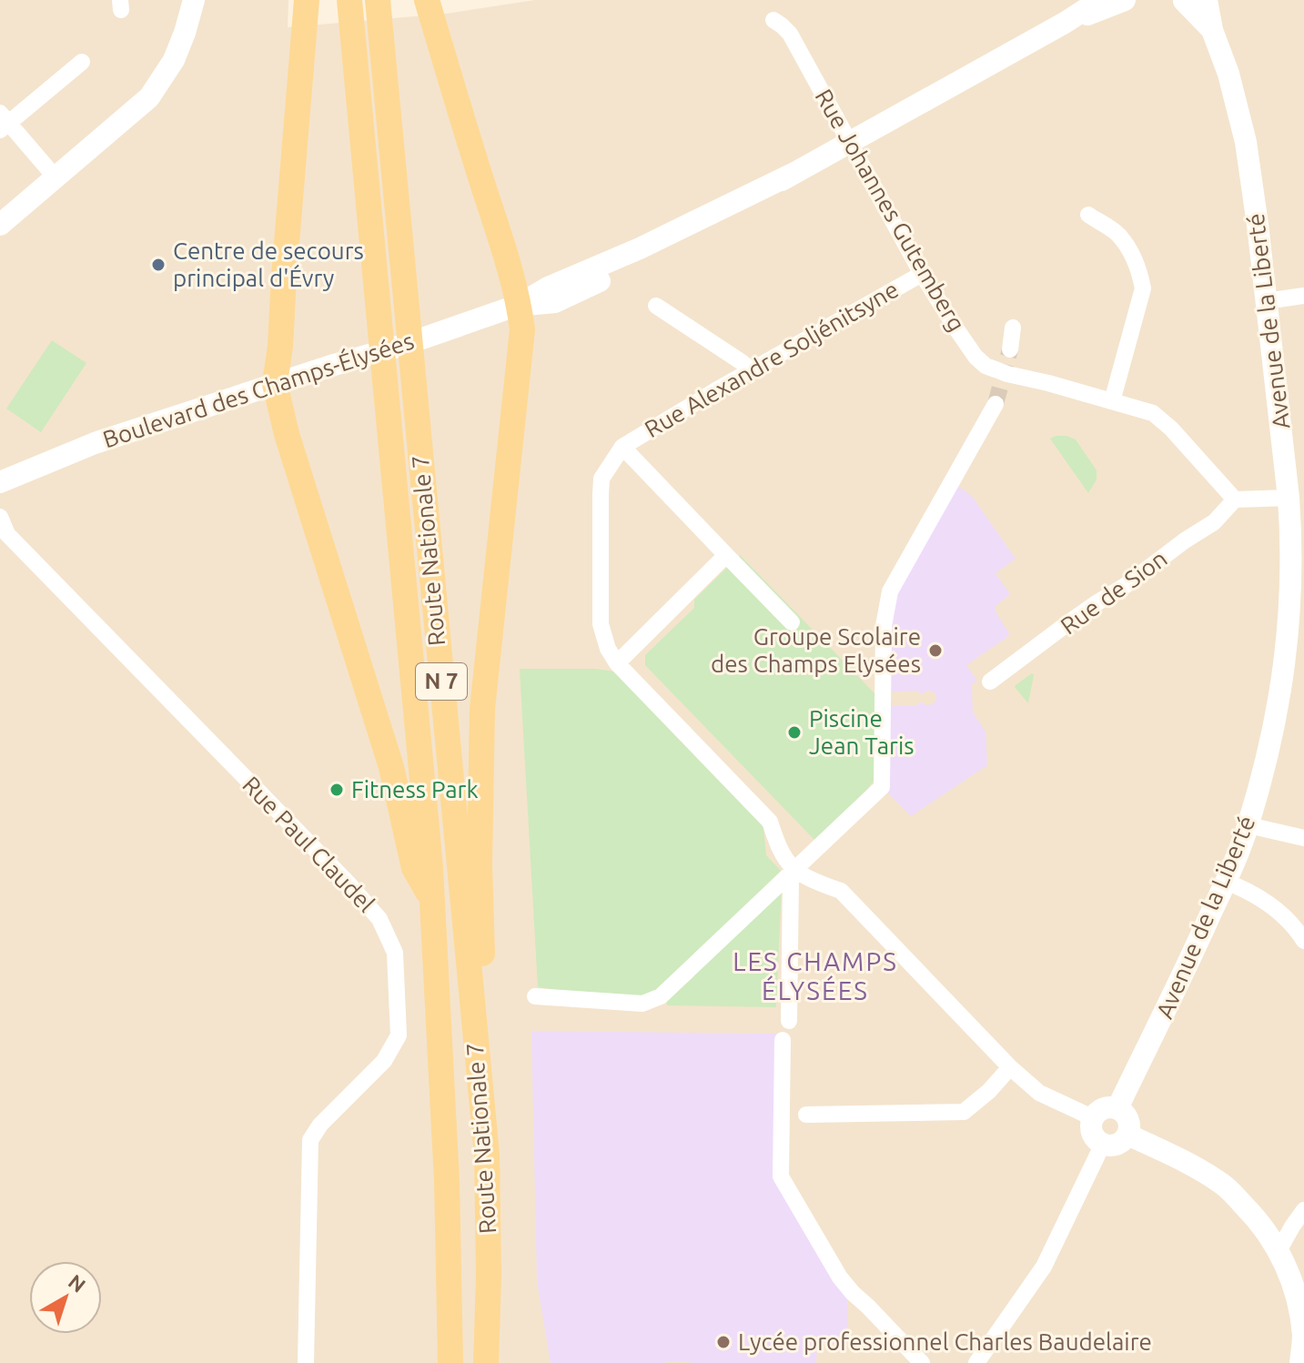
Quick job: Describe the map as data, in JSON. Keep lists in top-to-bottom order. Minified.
{"streets":{"main road":["Route Nationale 7","N 7"],"street":["Rue Johannes Gutemberg","Avenue de la Liberté","Rue Alexandre Soljénitsyne","Boulevard des Champs-Élysées","Rue de Sion","Rue Paul Claudel"]},"crossings":[["Rue Johannes Gutemberg","Rue Alexandre Soljénitsyne"],["Rue Johannes Gutemberg","Boulevard des Champs-Élysées"],["Rue Johannes Gutemberg","Rue de Sion"]],"districts":["LES CHAMPS ÉLYSÉES"],"places":["Centre de secours principal d'Évry","Groupe Scolaire des Champs Elysées","Piscine Jean Taris","Fitness Park","Lycée professionnel Charles Baudelaire"],"north":"top right"}
